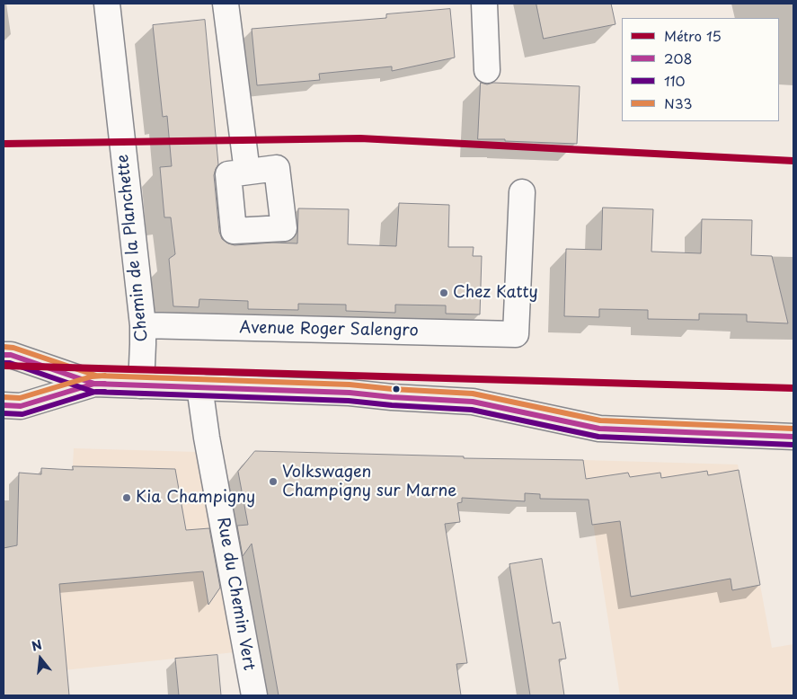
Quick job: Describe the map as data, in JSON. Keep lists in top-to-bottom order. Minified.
{"streets":{"street":["Chemin de la Planchette","Avenue Roger Salengro","Rue du Chemin Vert"]},"crossings":[["Chemin de la Planchette","Avenue Roger Salengro"]],"places":["Chez Katty","Volkswagen Champigny sur Marne","Kia Champigny"],"lines":["metro line 15","transit line N33","transit line 208","transit line 110"],"legend":["Métro 15","208","110","N33"],"north":"top"}
